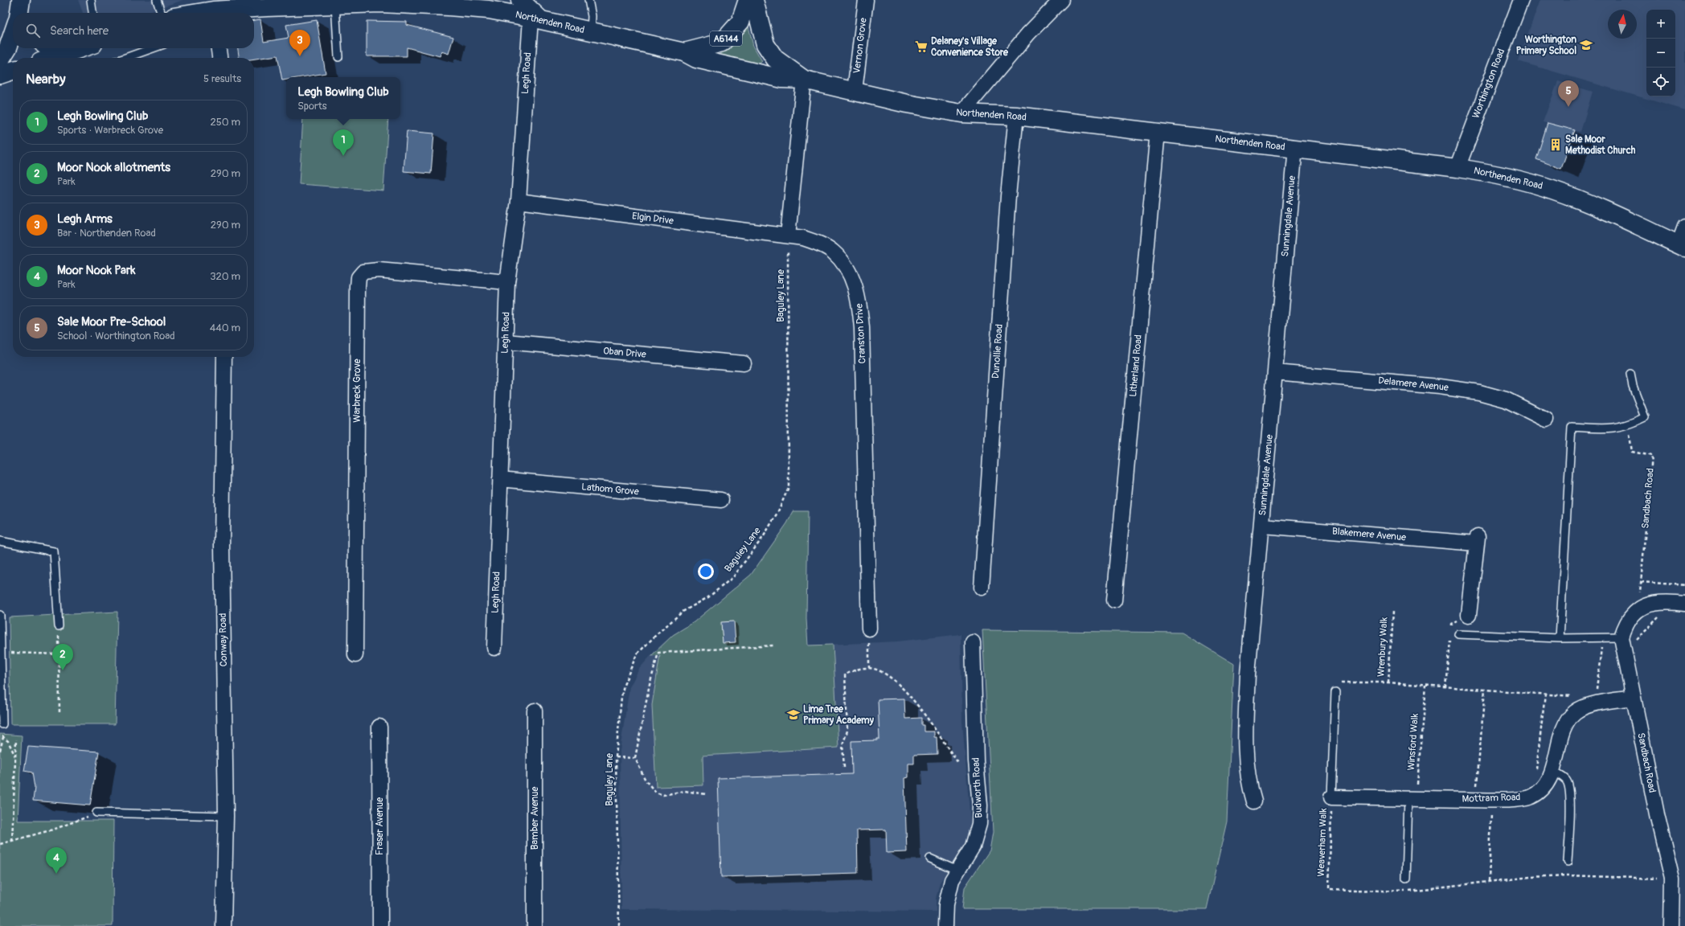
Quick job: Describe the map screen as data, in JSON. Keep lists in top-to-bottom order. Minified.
{"streets":{"main road":["Northenden Road","A6144"],"street":["Vernon Grove","Legh Road","Worthington Road","Sunningdale Avenue","Elgin Drive","Cranston Drive","Dunollie Road","Oban Drive","Litherland Road","Delamere Avenue","Warbreck Grove","Lathom Grove","Sandbach Road","Blakemere Avenue","Conway Road","Budworth Road","Mottram Road","Bamber Avenue","Fraser Avenue"],"path":["Baguley Lane","Wrenbury Walk","Winsford Walk","Weaverham Walk"]},"crossings":[["Northenden Road","A6144"],["Northenden Road","Vernon Grove"],["Northenden Road","Legh Road"],["Northenden Road","Worthington Road"],["Northenden Road","Sunningdale Avenue"],["Northenden Road","Dunollie Road"],["Northenden Road","Litherland Road"],["A6144","Legh Road"],["Legh Road","Elgin Drive"],["Legh Road","Oban Drive"],["Legh Road","Warbreck Grove"],["Legh Road","Lathom Grove"],["Sunningdale Avenue","Delamere Avenue"],["Sunningdale Avenue","Blakemere Avenue"],["Elgin Drive","Baguley Lane"],["Elgin Drive","Cranston Drive"],["Baguley Lane","Cranston Drive"],["Sandbach Road","Mottram Road"],["Winsford Walk","Mottram Road"],["Mottram Road","Weaverham Walk"]],"places":{"school or university":["Worthington Primary School","Lime Tree Primary Academy"],"supermarket":["Delaney's Village Convenience Store"],"building":["Sale Moor Methodist Church"]},"north":"top","page":{"map_buttons":["+","−"],"search":"Search here","pins":["3","5","1","2","4"],"heading":["Nearby","5 results"],"popup":["Legh Bowling Club","Sports"],"list":[{"mark":"1","name":"Legh Bowling Club","note":"Sports · Warbreck Grove","value":"250 m"},{"mark":"2","name":"Moor Nook allotments","note":"Park","value":"290 m"},{"mark":"3","name":"Legh Arms","note":"Bar · Northenden Road","value":"290 m"},{"mark":"4","name":"Moor Nook Park","note":"Park","value":"320 m"},{"mark":"5","name":"Sale Moor Pre-School","note":"School · Worthington Road","value":"440 m"}]}}
